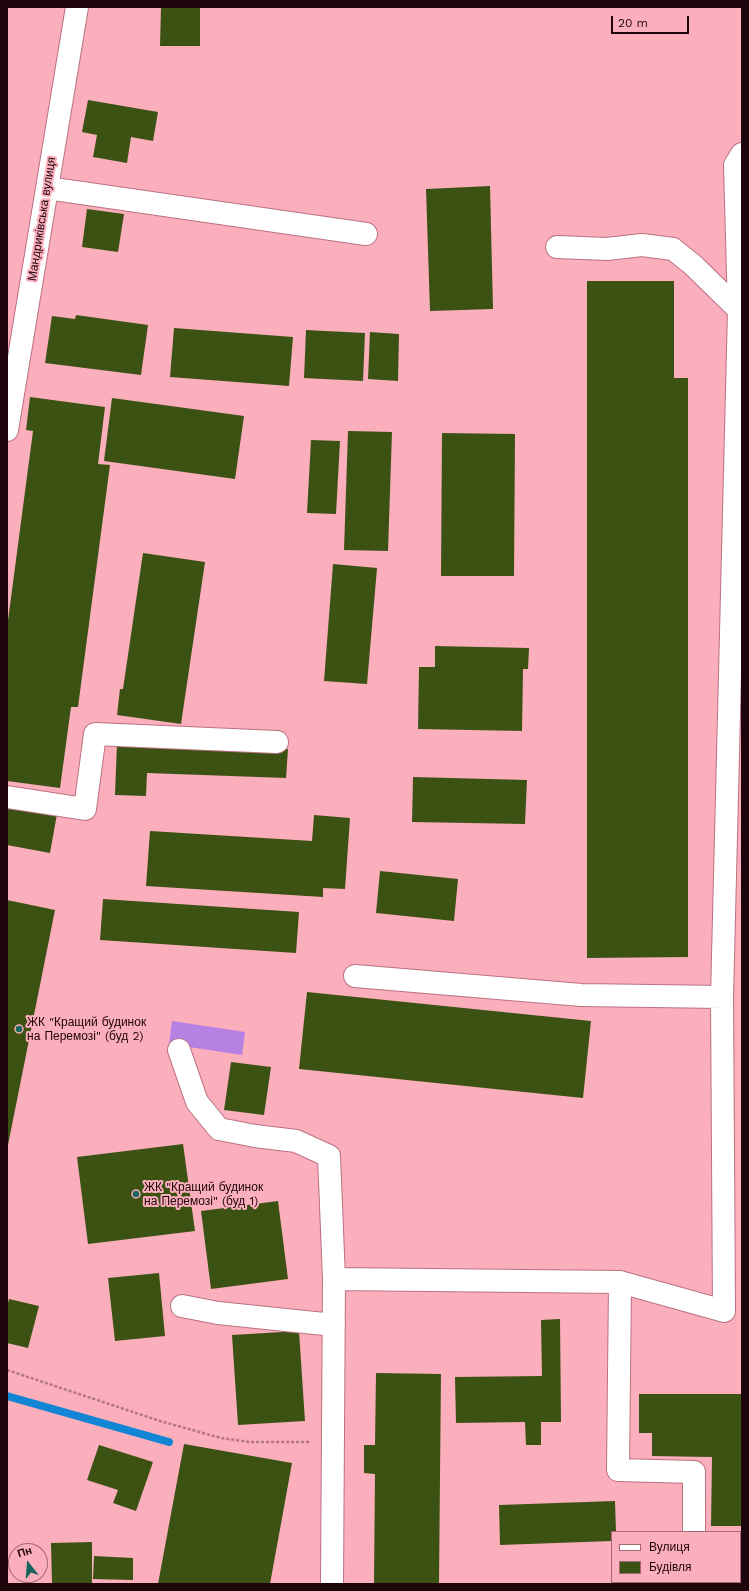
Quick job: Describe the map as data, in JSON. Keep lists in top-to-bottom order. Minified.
{"streets":{"street":["Мандриківська вулиця"]},"places":["ЖК \"Кращий будинок на Перемозі\" (буд 2)","ЖК \"Кращий будинок на Перемозі\" (буд 1)"],"legend":["Вулиця","Будівля"],"scale_bar":"20 m","north":"top"}
